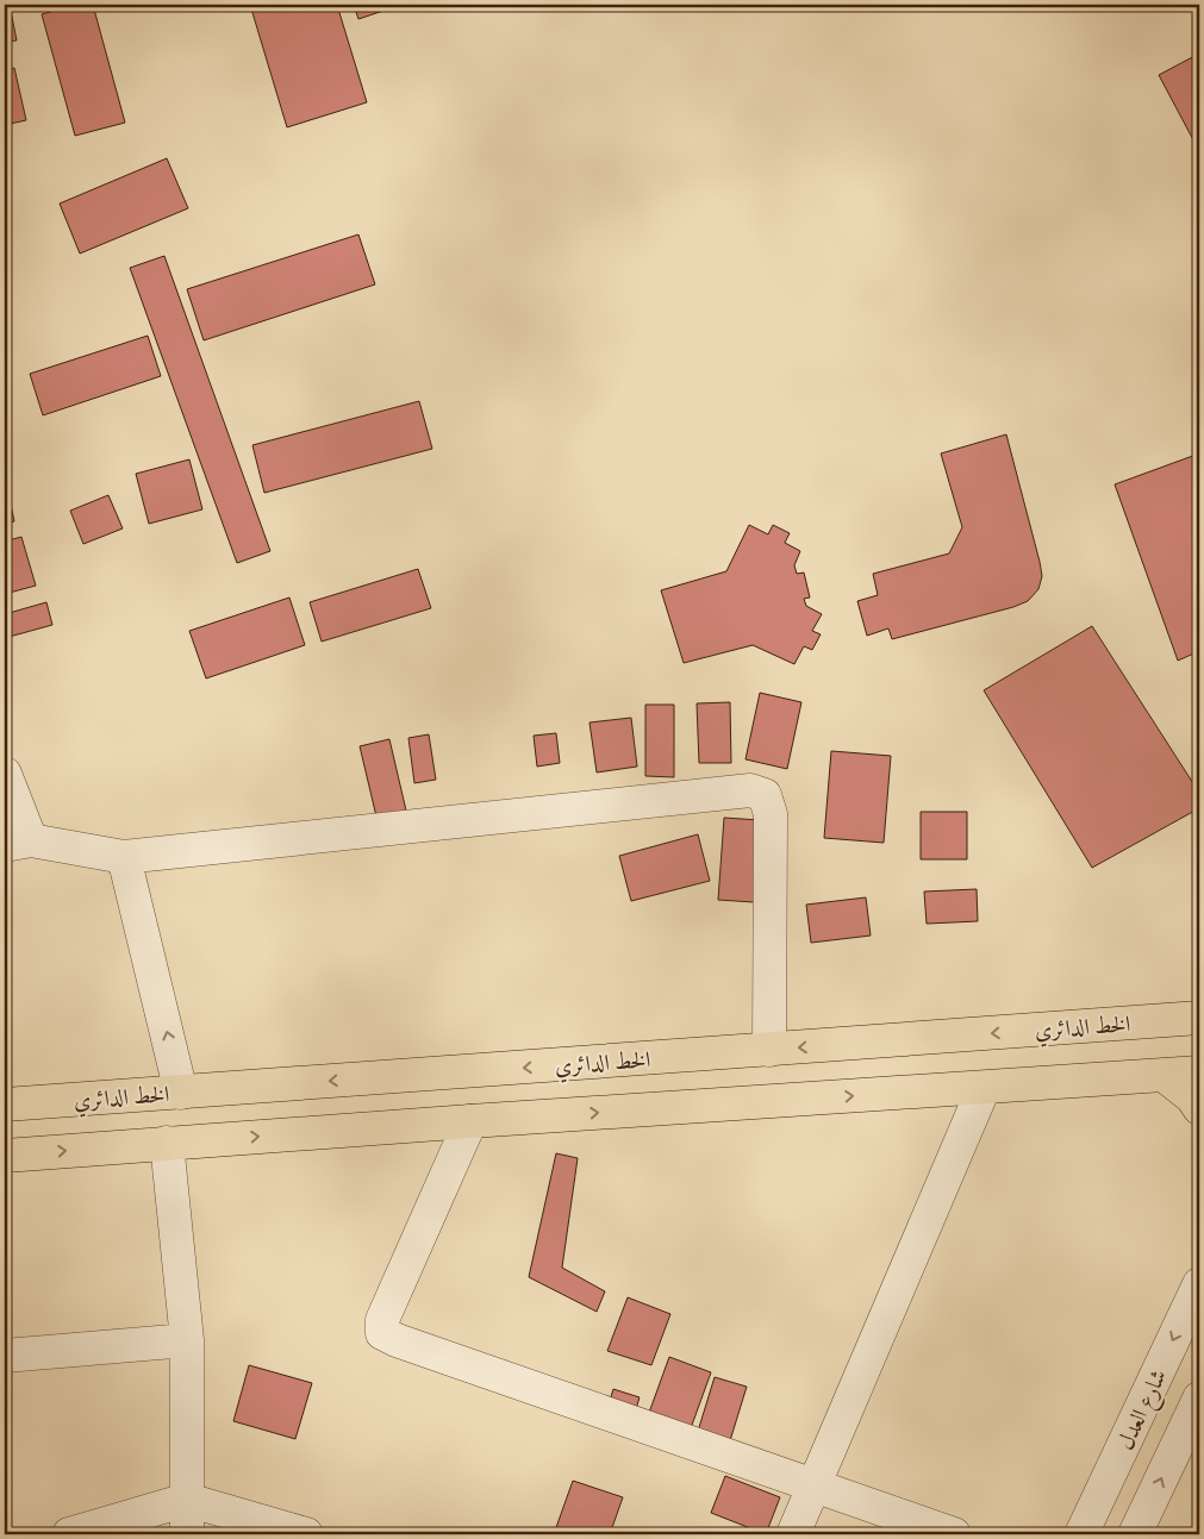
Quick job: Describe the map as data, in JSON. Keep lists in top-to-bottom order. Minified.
{"streets":{"main road":["الخط الدائري"],"street":["شارع العدل"]}}
